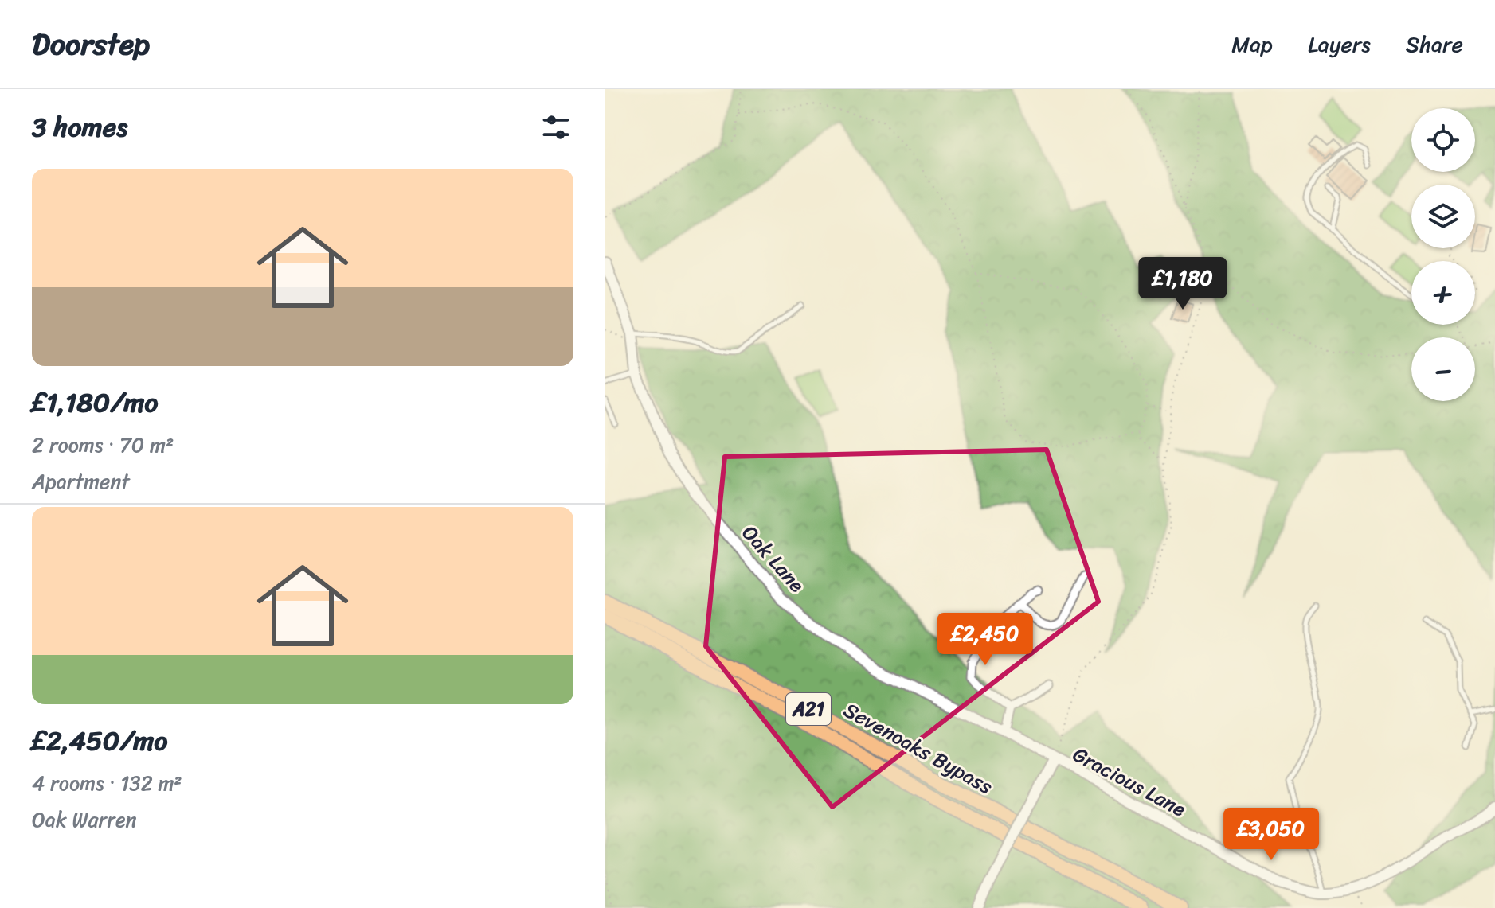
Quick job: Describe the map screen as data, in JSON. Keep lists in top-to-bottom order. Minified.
{"streets":{"highway":["A21","Sevenoaks Bypass"],"street":["Oak Lane","Gracious Lane"]},"crossings":[["Oak Lane","Gracious Lane"]],"page":{"header":"Doorstep","nav":["Map","Layers","Share"],"heading":"3 homes","map_buttons":["+","−"],"list":[{"name":"£1,180/mo","note":"2 rooms · 70 m² · Apartment"},{"name":"£2,450/mo","note":"4 rooms · 132 m² · Oak Warren"}],"price":["£1,180","£2,450","£3,050"]}}
